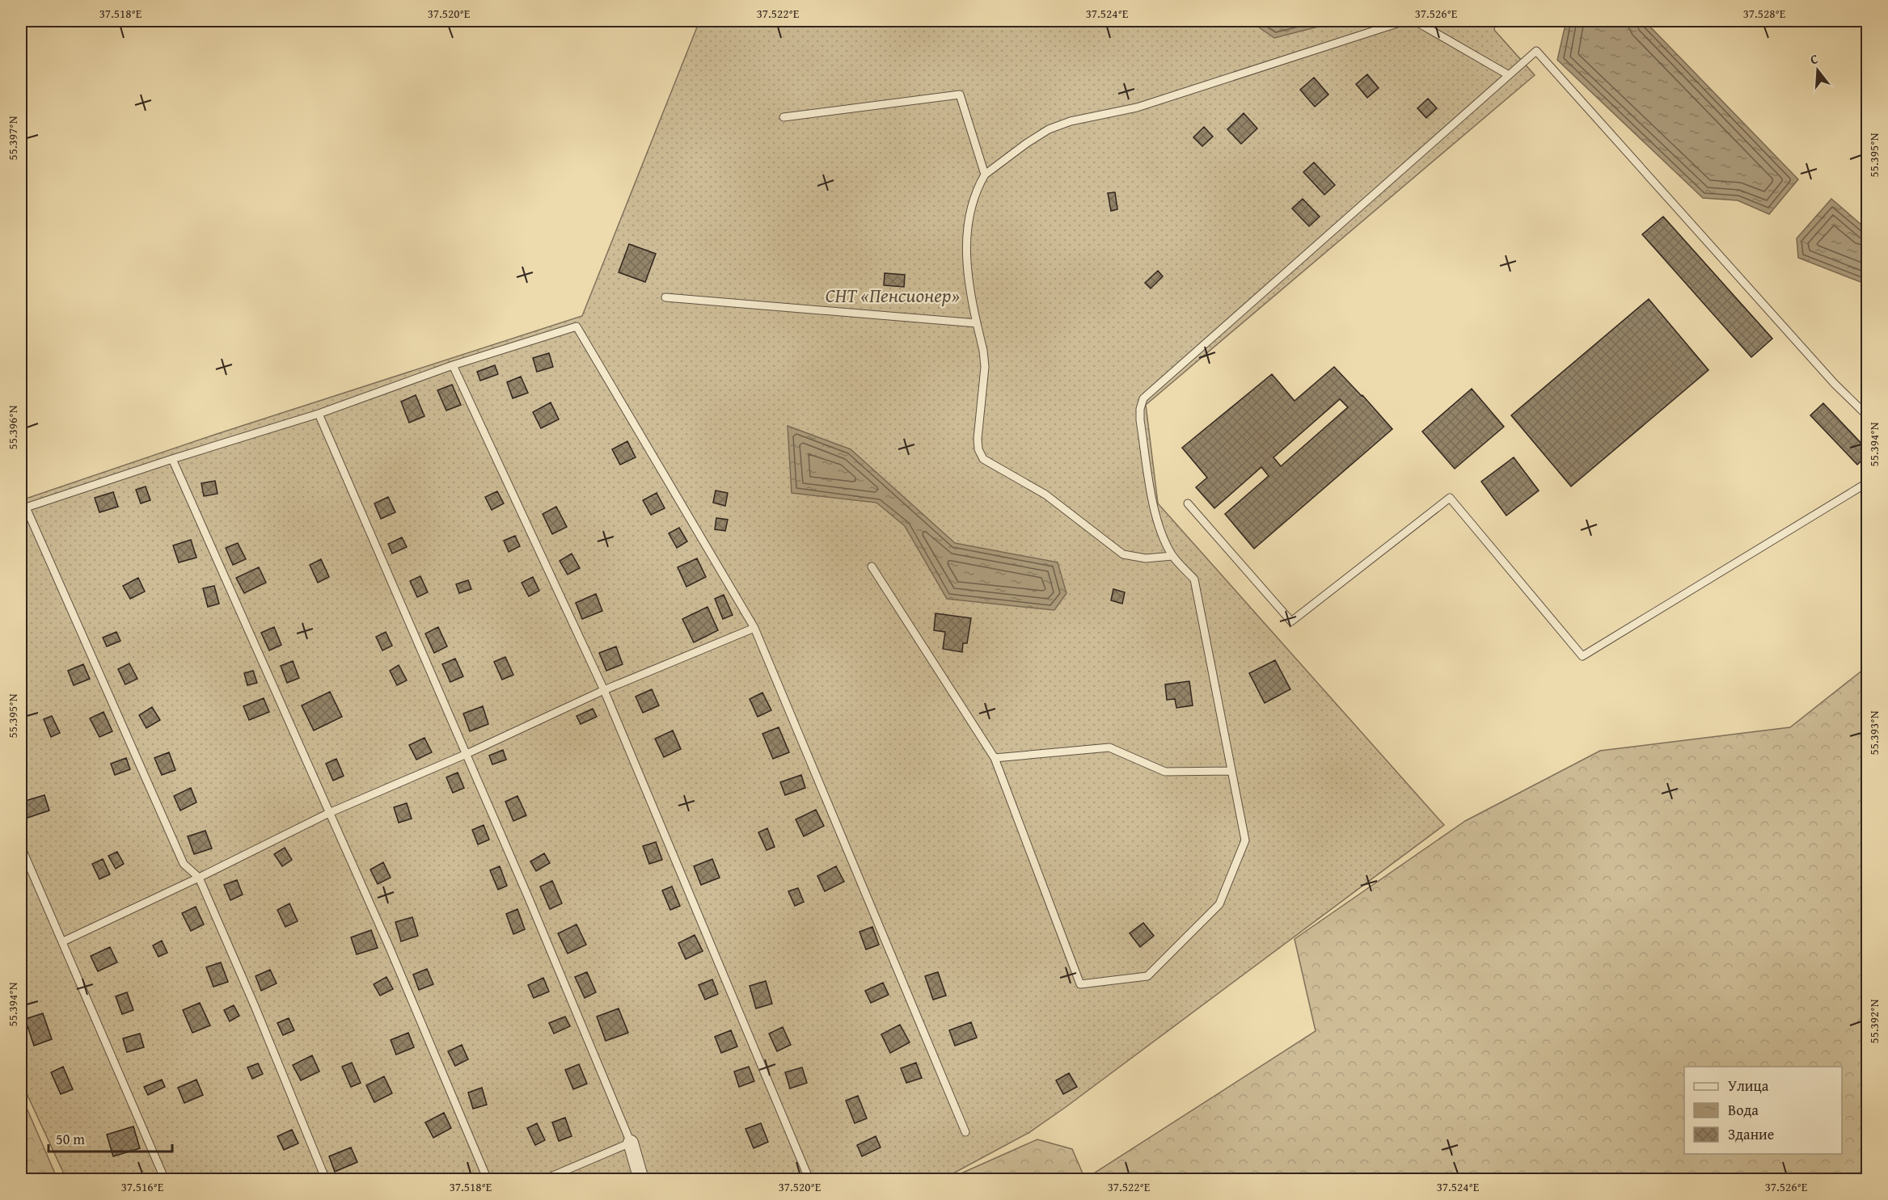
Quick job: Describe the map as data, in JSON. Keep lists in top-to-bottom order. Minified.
{"parks":["СНТ «Пенсионер»"],"legend":["Улица","Вода","Здание"],"scale_bar":"50 m","north":"top","coordinates":["37.518°E","37.520°E","37.522°E","37.524°E","37.526°E","37.528°E","55.397°N","55.395°N","55.396°N","55.394°N","55.393°N","55.392°N","37.516°E"]}
